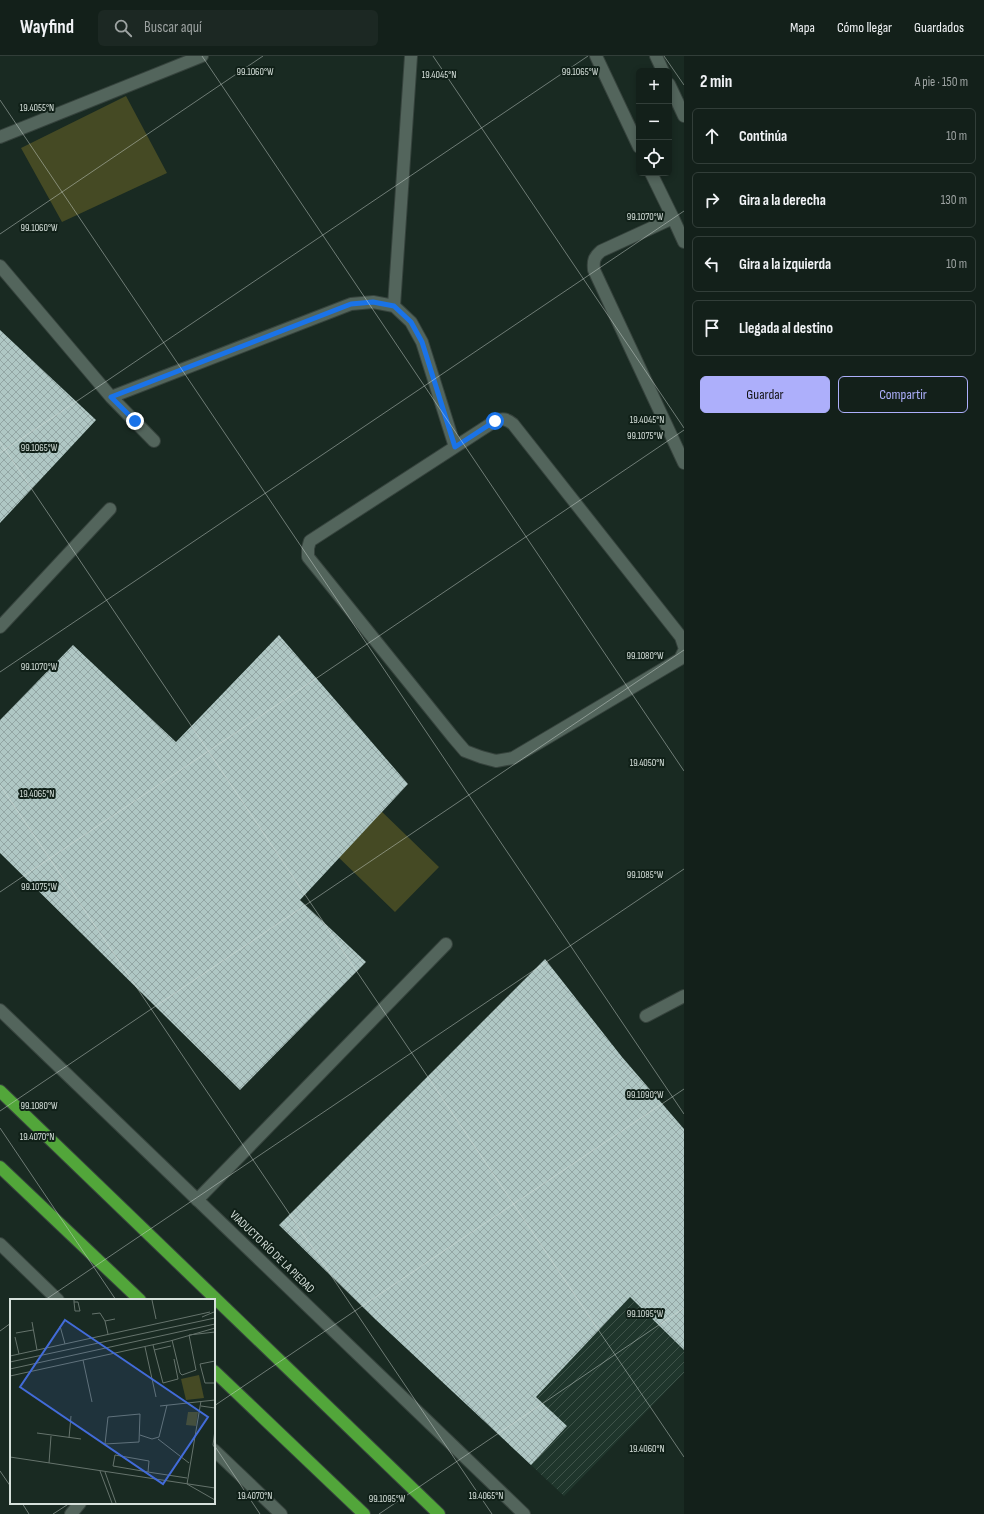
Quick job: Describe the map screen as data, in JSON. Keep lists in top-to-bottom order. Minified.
{"streets":{"main road":["VIADUCTO RÍO DE LA PIEDAD"]},"page":{"header":"Wayfind","search":"Buscar aquí","nav":["Mapa","Cómo llegar","Guardados"],"heading":["2 min","A pie · 150 m"],"map_buttons":["+","−"],"list":[["Continúa","10 m"],["Gira a la derecha","130 m"],["Gira a la izquierda","10 m"],"Llegada al destino"],"buttons":["Guardar","Compartir"]},"coordinates":["99.1060°W","99.1065°W","19.4045°N","19.4055°N","99.1070°W","99.1075°W","99.1080°W","19.4050°N","19.4065°N","99.1085°W","99.1090°W","19.4070°N","99.1095°W","19.4060°N"]}
